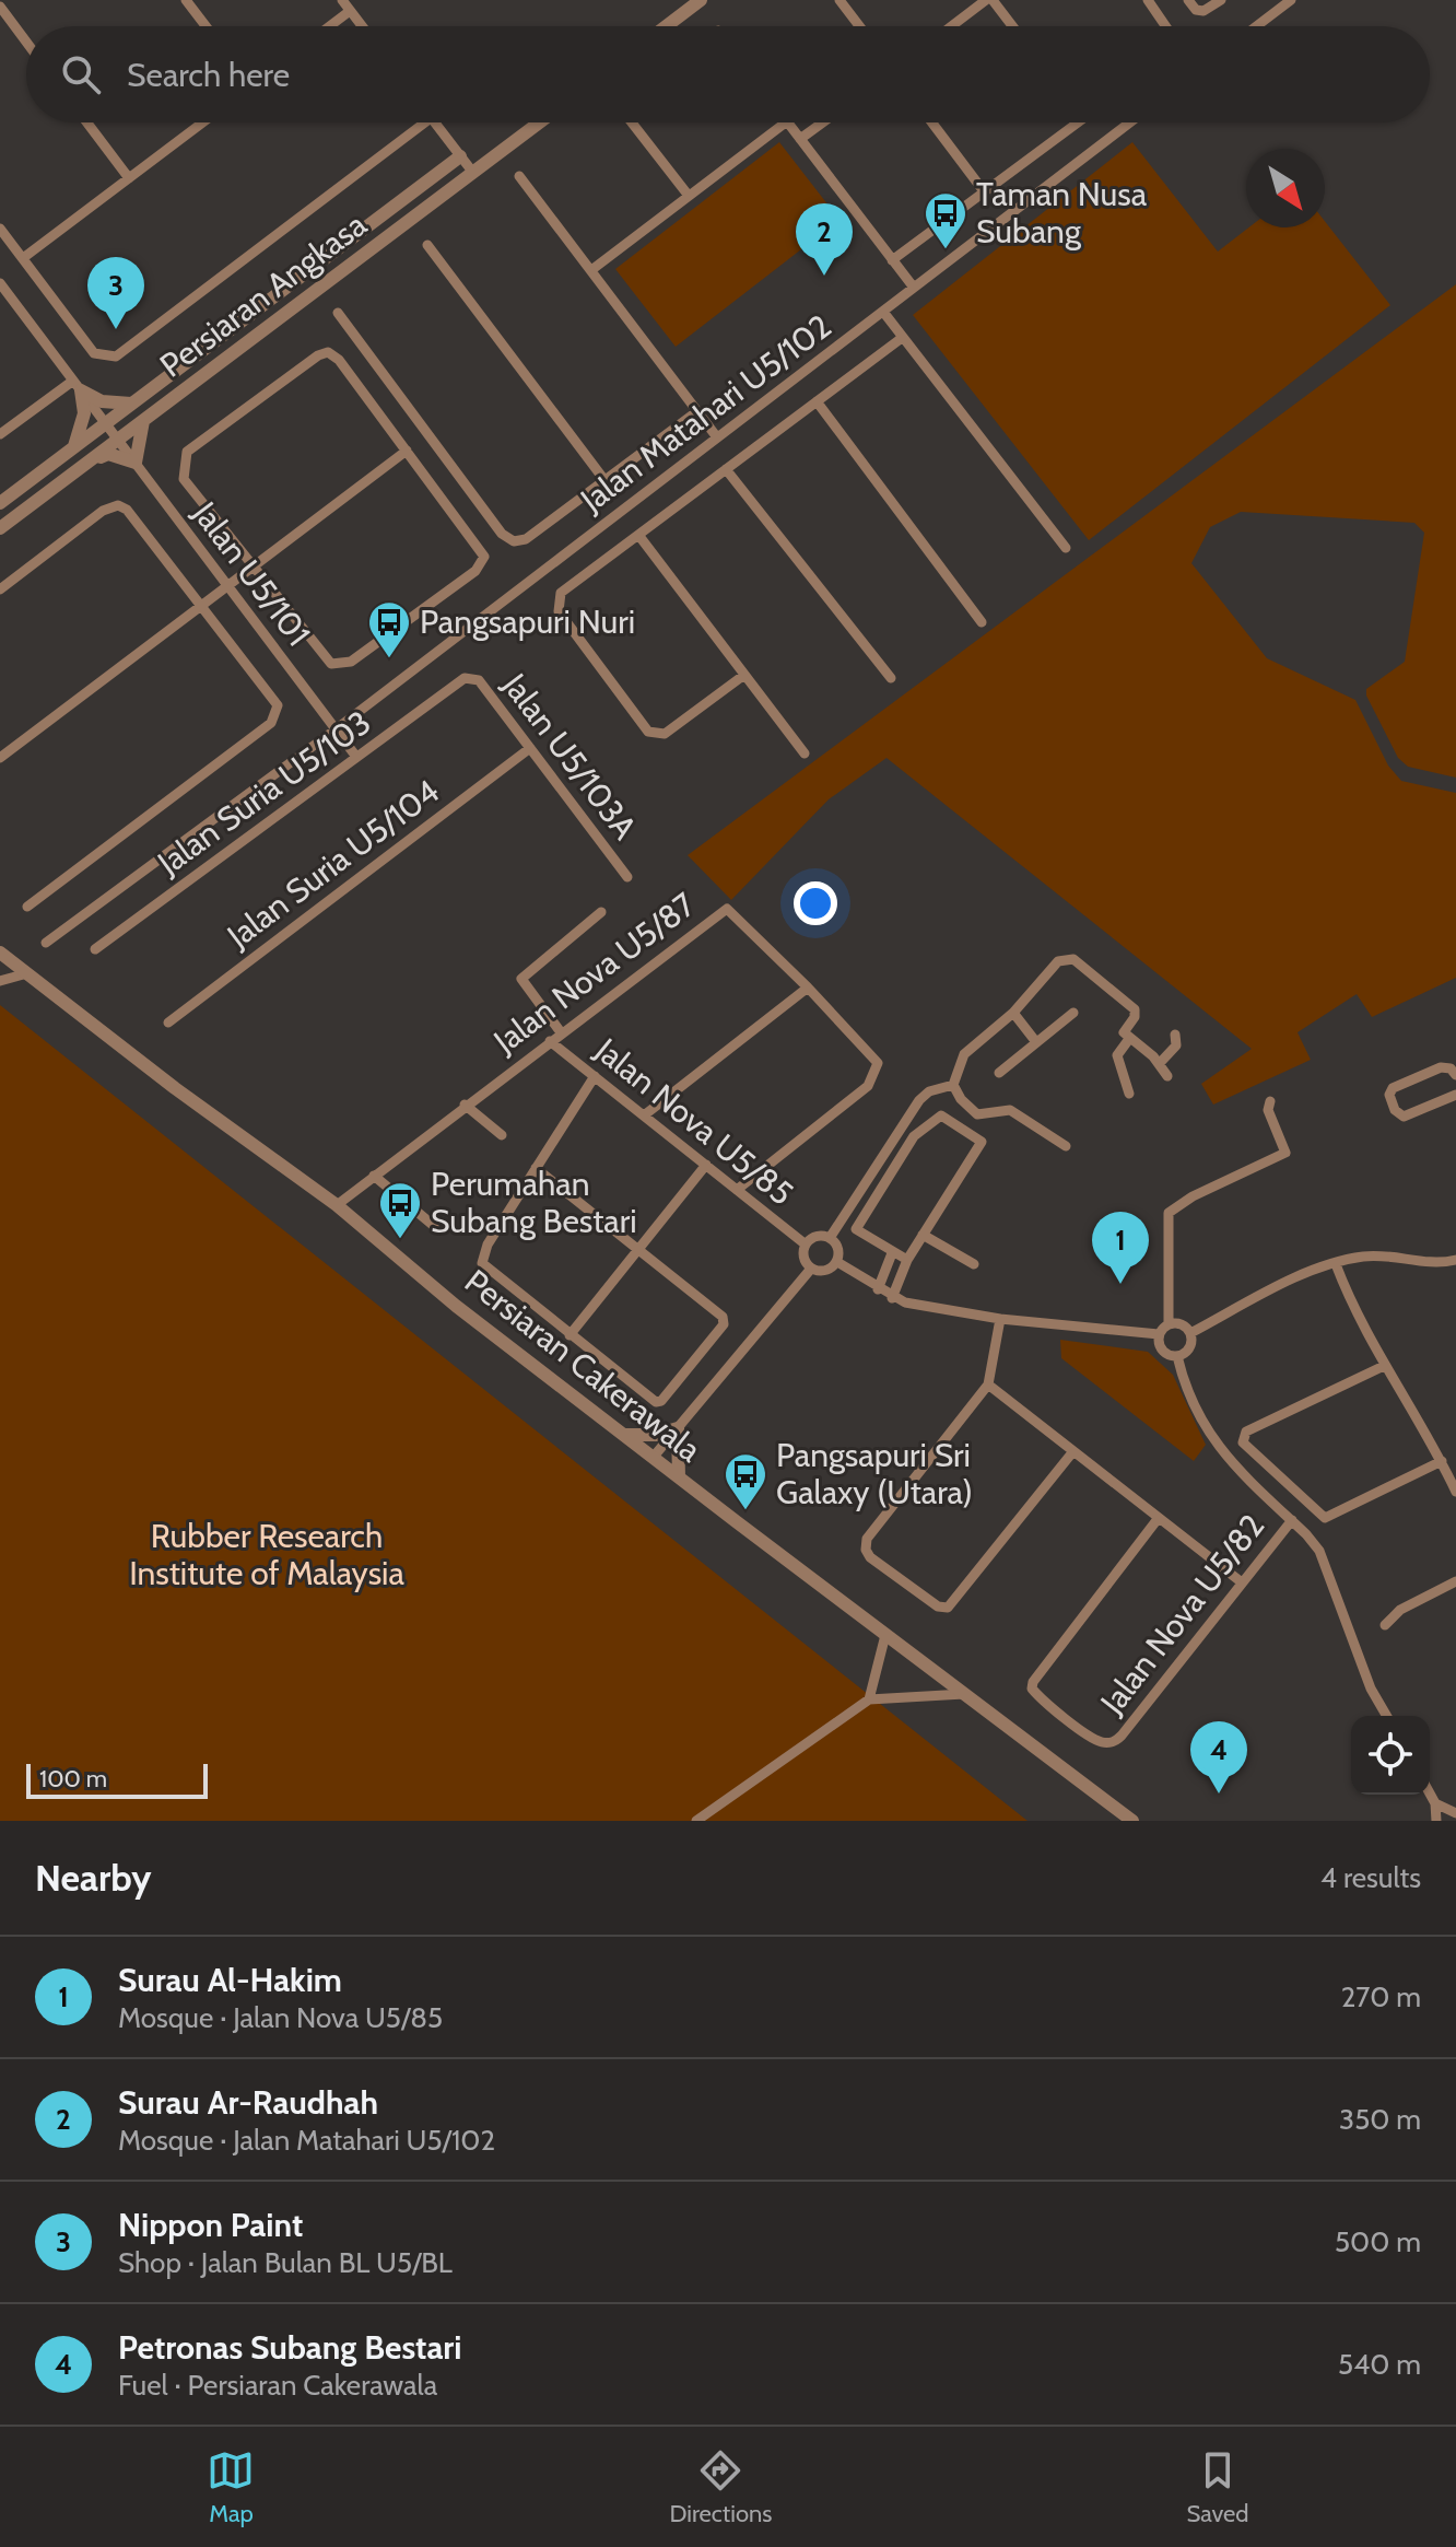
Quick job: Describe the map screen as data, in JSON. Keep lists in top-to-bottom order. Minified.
{"streets":{"street":["Persiaran Angkasa","Jalan Matahari U5/102","Jalan U5/101","Jalan U5/103A","Jalan Suria U5/103","Jalan Suria U5/104","Jalan Nova U5/87","Jalan Nova U5/85","Persiaran Cakerawala","Jalan Nova U5/82"]},"crossings":[["Persiaran Angkasa","Jalan U5/101"],["Jalan Matahari U5/102","Jalan U5/101"],["Jalan U5/101","Jalan Suria U5/103"],["Jalan U5/103A","Jalan Suria U5/103"],["Jalan U5/103A","Jalan Suria U5/104"],["Jalan Nova U5/87","Jalan Nova U5/85"],["Jalan Nova U5/87","Persiaran Cakerawala"]],"parks":["Rubber Research Institute of Malaysia"],"places":{"bus stop":["Taman Nusa Subang","Pangsapuri Nuri","Perumahan Subang Bestari","Pangsapuri Sri Galaxy (Utara)"]},"scale_bar":"100 m","north":"bottom right","page":{"search":"Search here","pins":["2","3","1","4"],"scale":"100 m","heading":["Nearby","4 results"],"list":[{"mark":"1","name":"Surau Al-Hakim","note":"Mosque · Jalan Nova U5/85","value":"270 m"},{"mark":"2","name":"Surau Ar-Raudhah","note":"Mosque · Jalan Matahari U5/102","value":"350 m"},{"mark":"3","name":"Nippon Paint","note":"Shop · Jalan Bulan BL U5/BL","value":"500 m"},{"mark":"4","name":"Petronas Subang Bestari","note":"Fuel · Persiaran Cakerawala","value":"540 m"}],"nav":["Map","Directions","Saved"]}}
